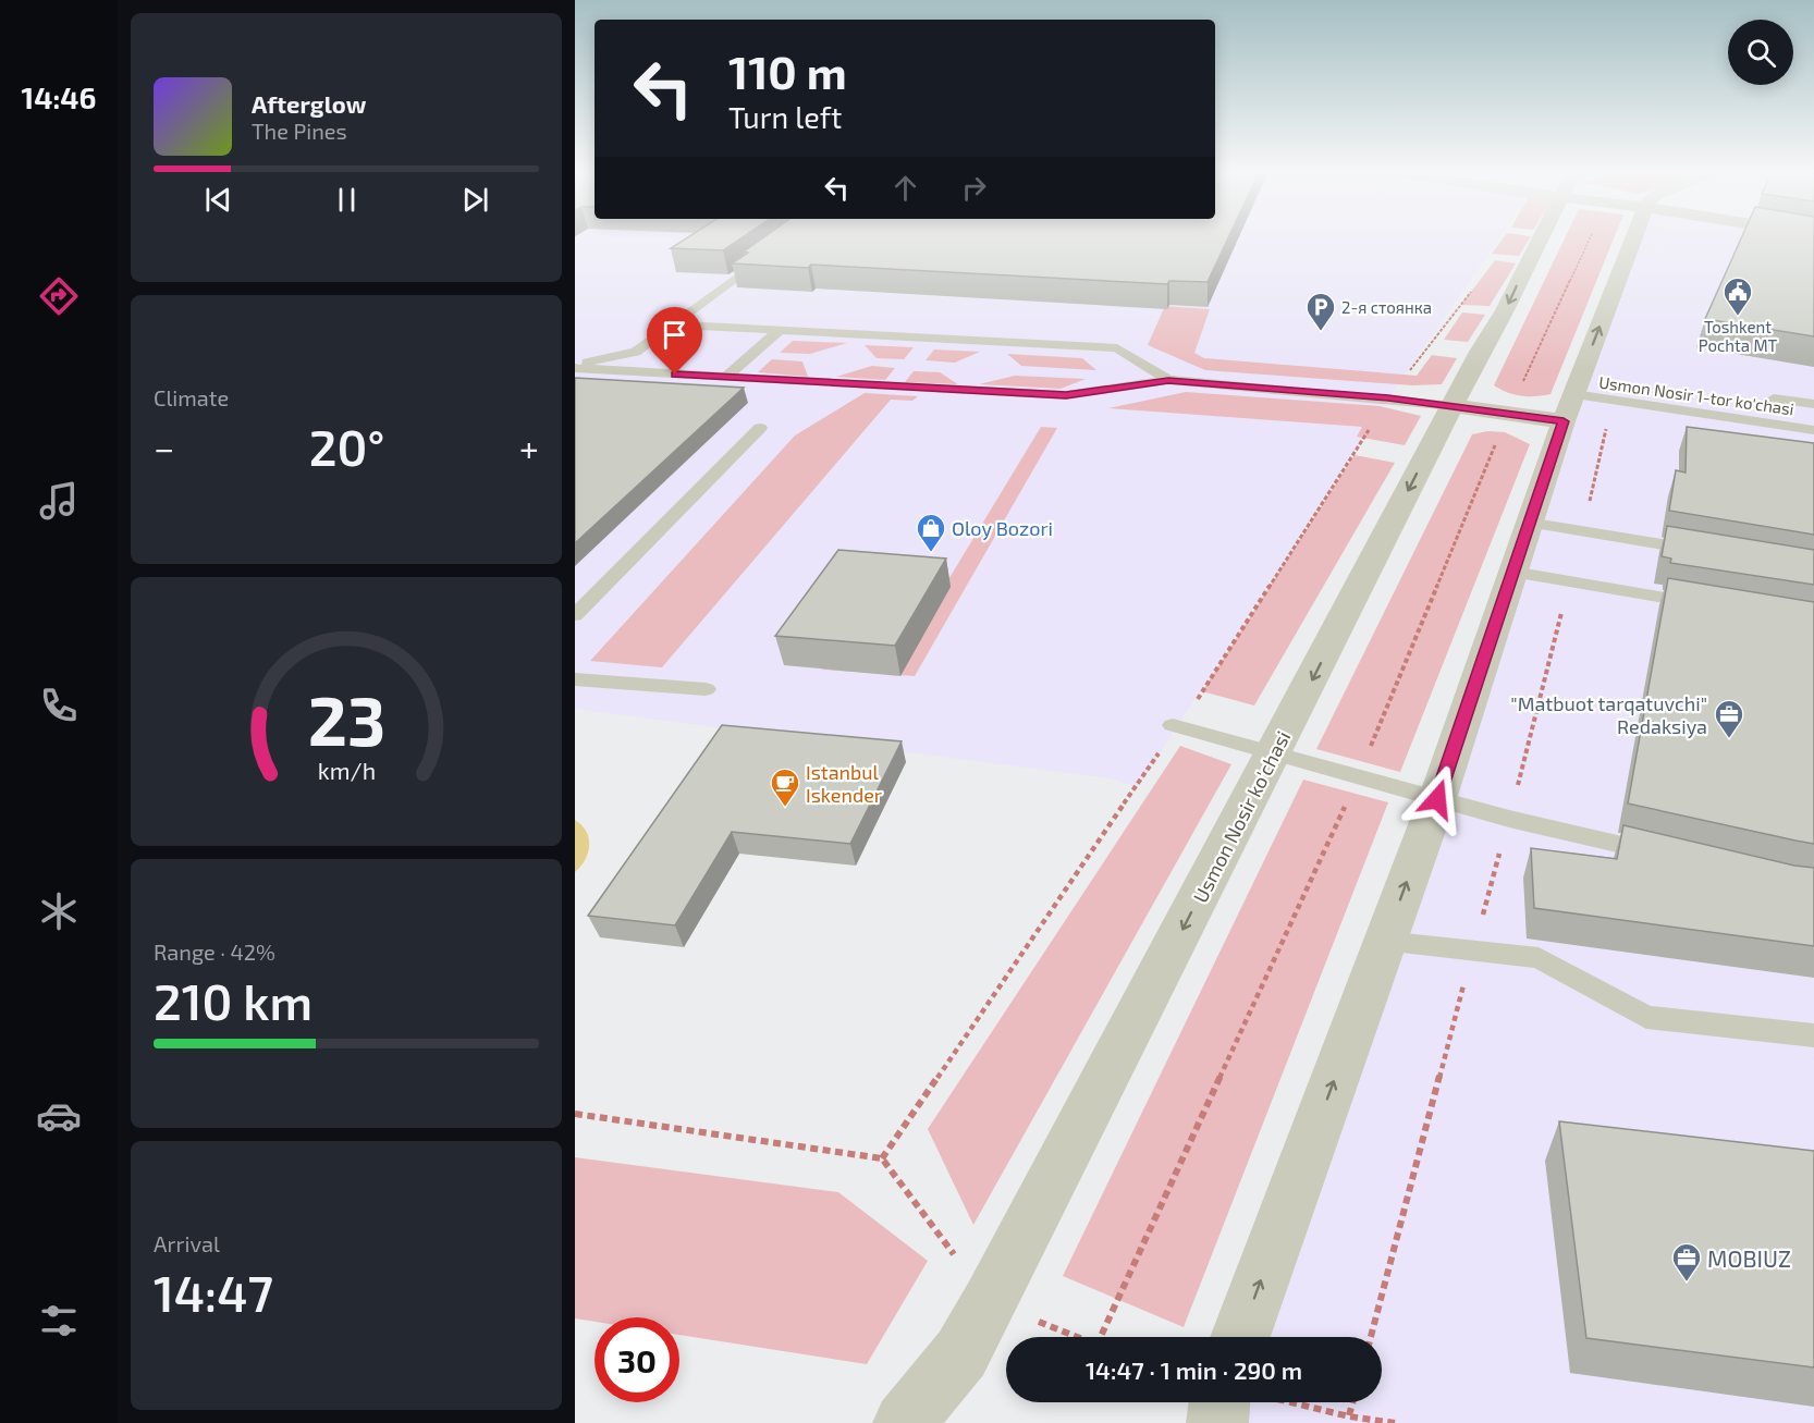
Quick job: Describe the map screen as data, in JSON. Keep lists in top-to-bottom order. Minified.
{"streets":{"street":["Usmon Nosir ko'chasi"],"lane":["Usmon Nosir 1-tor ko'chasi"]},"places":{"public building":["Toshkent Pochta MT"],"parking":["2-я стоянка"],"shop":["Oloy Bozori"],"office":["\"Matbuot tarqatuvchi\" Redaksiya","MOBIUZ"],"cafe":["Istanbul Iskender"]},"page":{"tabs":"14:46","turn":["110 m","Turn left"],"song":["Afterglow","The Pines"],"tile":["Climate",["Range · 42%","210 km"],["Arrival","14:47"]],"heat":["−","20°","+"],"limit":"30","trip":"14:47 · 1 min · 290 m","gauge":["23","km/h"]}}
